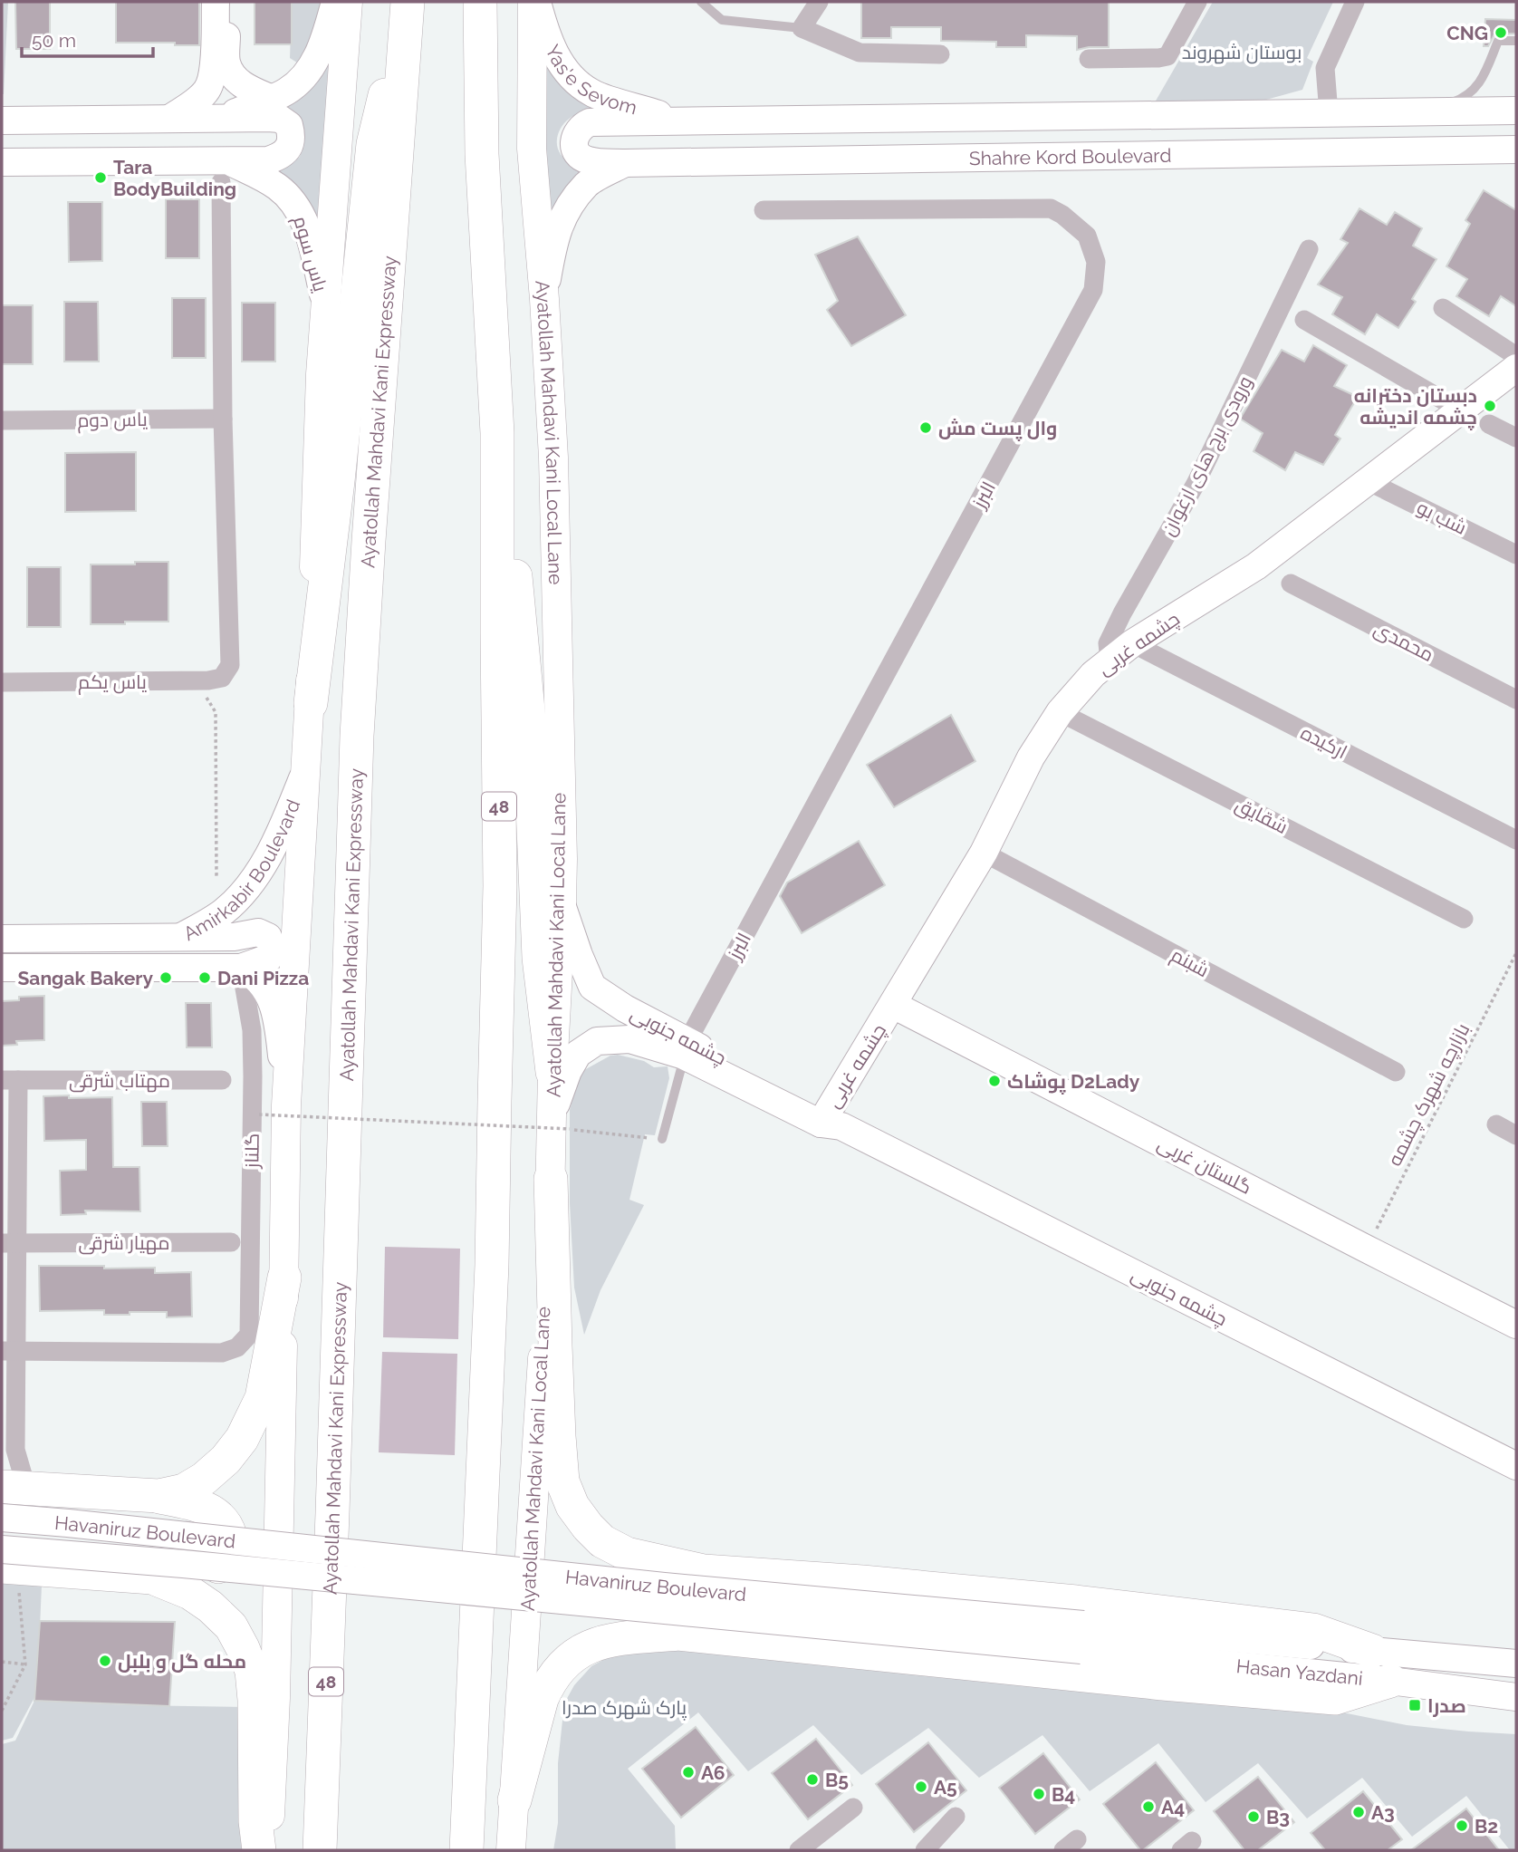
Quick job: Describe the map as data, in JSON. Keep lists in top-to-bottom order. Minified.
{"streets":{"highway":["Ayatollah Mahdavi Kani Expressway","48"],"main road":["Ayatollah Mahdavi Kani Local Lane"],"street":["Yas'e Sevom","Shahre Kord Boulevard","یاس سوم","یاس دوم","ورودی برج های ارغوان","البرز","شب بو","محمدی","چشمه غربی","یاس یکم","ارکیده","شقایق","Amirkabir Boulevard","شبنم","چشمه جنوبی","مهتاب شرقی","گلناز","گلستان غربی","مهیار شرقی","Havaniruz Boulevard","Hasan Yazdani"],"path":["بازارچه شهرک چشمه"]},"crossings":[["Yas'e Sevom","Shahre Kord Boulevard"],["یاس دوم","یاس یکم"],["Ayatollah Mahdavi Kani Local Lane","چشمه جنوبی"],["ورودی برج های ارغوان","چشمه غربی"],["البرز","چشمه جنوبی"],["شب بو","چشمه غربی"],["چشمه غربی","ارکیده"],["چشمه غربی","شقایق"],["چشمه غربی","شبنم"],["چشمه غربی","چشمه جنوبی"],["چشمه غربی","گلستان غربی"],["Amirkabir Boulevard","گلناز"],["بازارچه شهرک چشمه","گلستان غربی"],["Havaniruz Boulevard","Hasan Yazdani"]],"parks":["بوستان شهروند","پارک شهرک صدرا"],"places":{"other":["CNG","Tara BodyBuilding","دبستان دخترانه چشمه اندیشه","وال پست مش","Sangak Bakery","Dani Pizza","پوشاک D2Lady","محله گل و بلبل","A6","B5","A5","B4","A4","A3","B3","B2"],"transit":["صدرا"]},"scale_bar":"50 m"}
